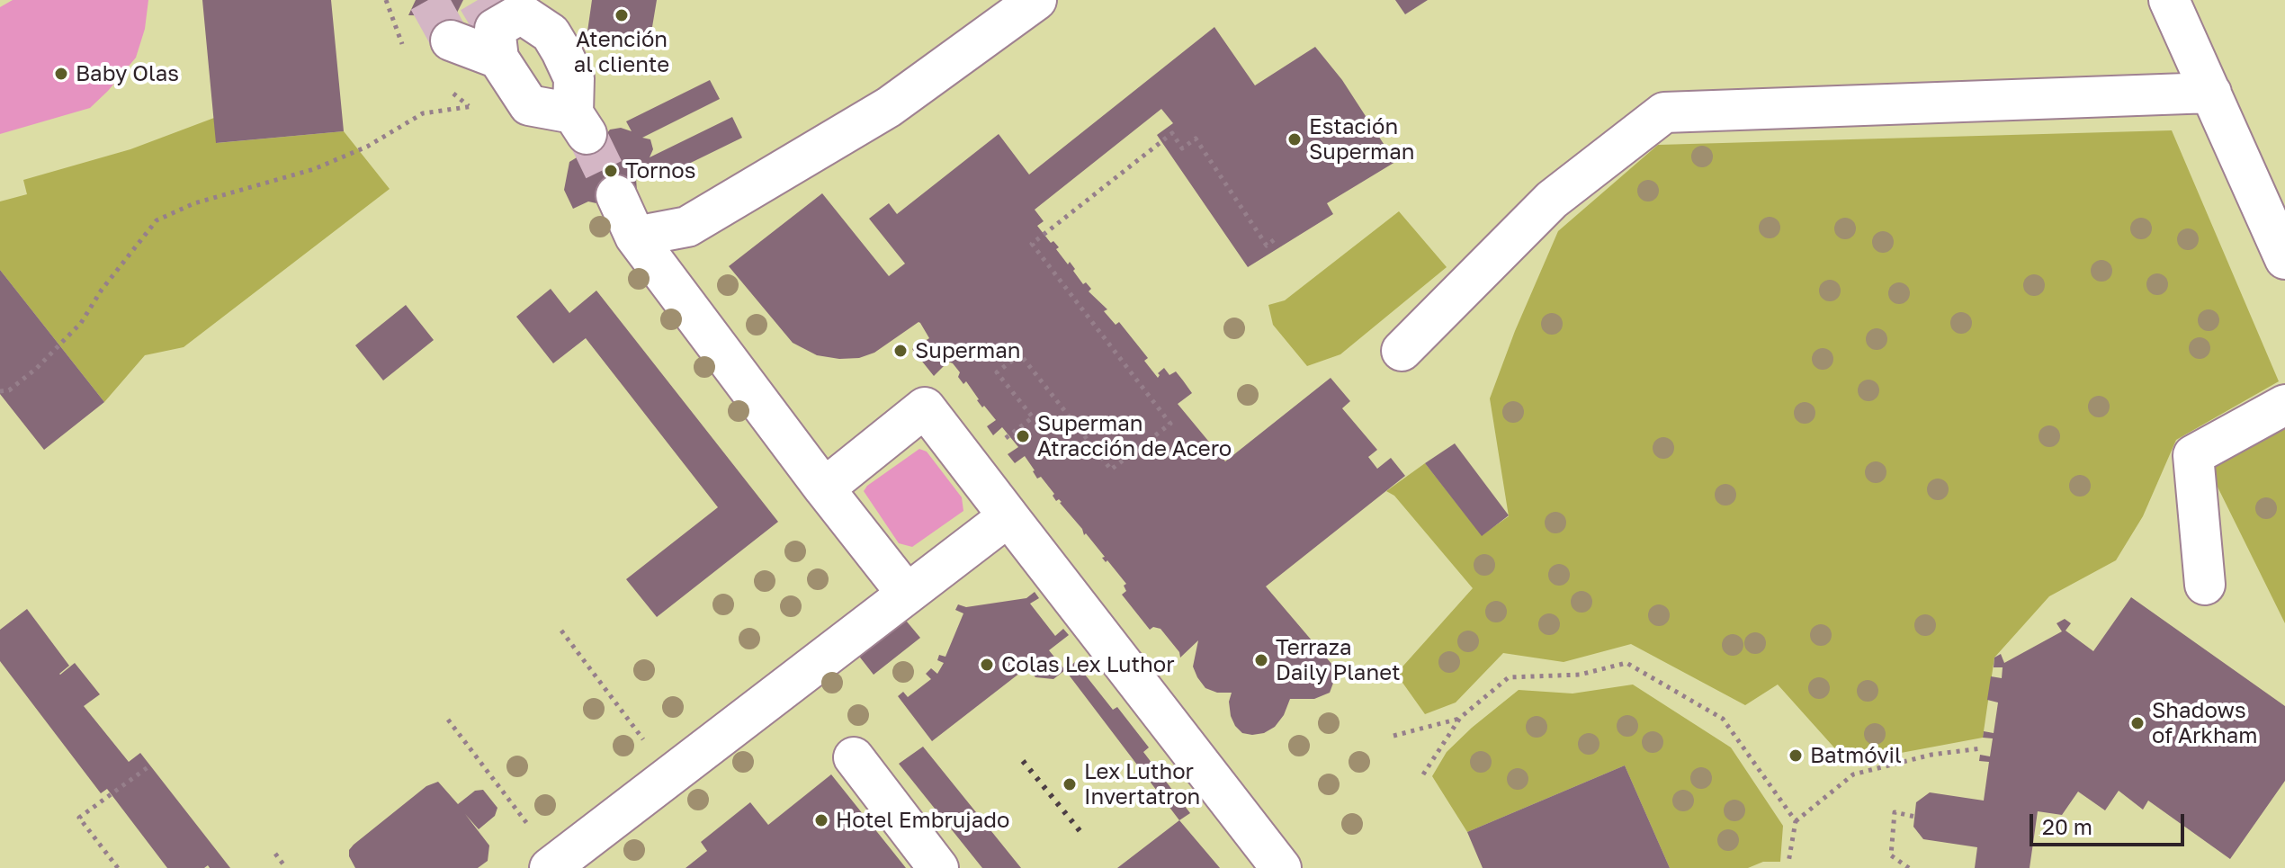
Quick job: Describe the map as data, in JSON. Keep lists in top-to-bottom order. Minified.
{"places":["Atención al cliente","Baby Olas","Estación Superman","Tornos","Superman","Superman Atracción de Acero","Terraza Daily Planet","Colas Lex Luthor","Shadows of Arkham","Batmóvil","Lex Luthor Invertatron","Hotel Embrujado"],"scale_bar":"20 m"}
